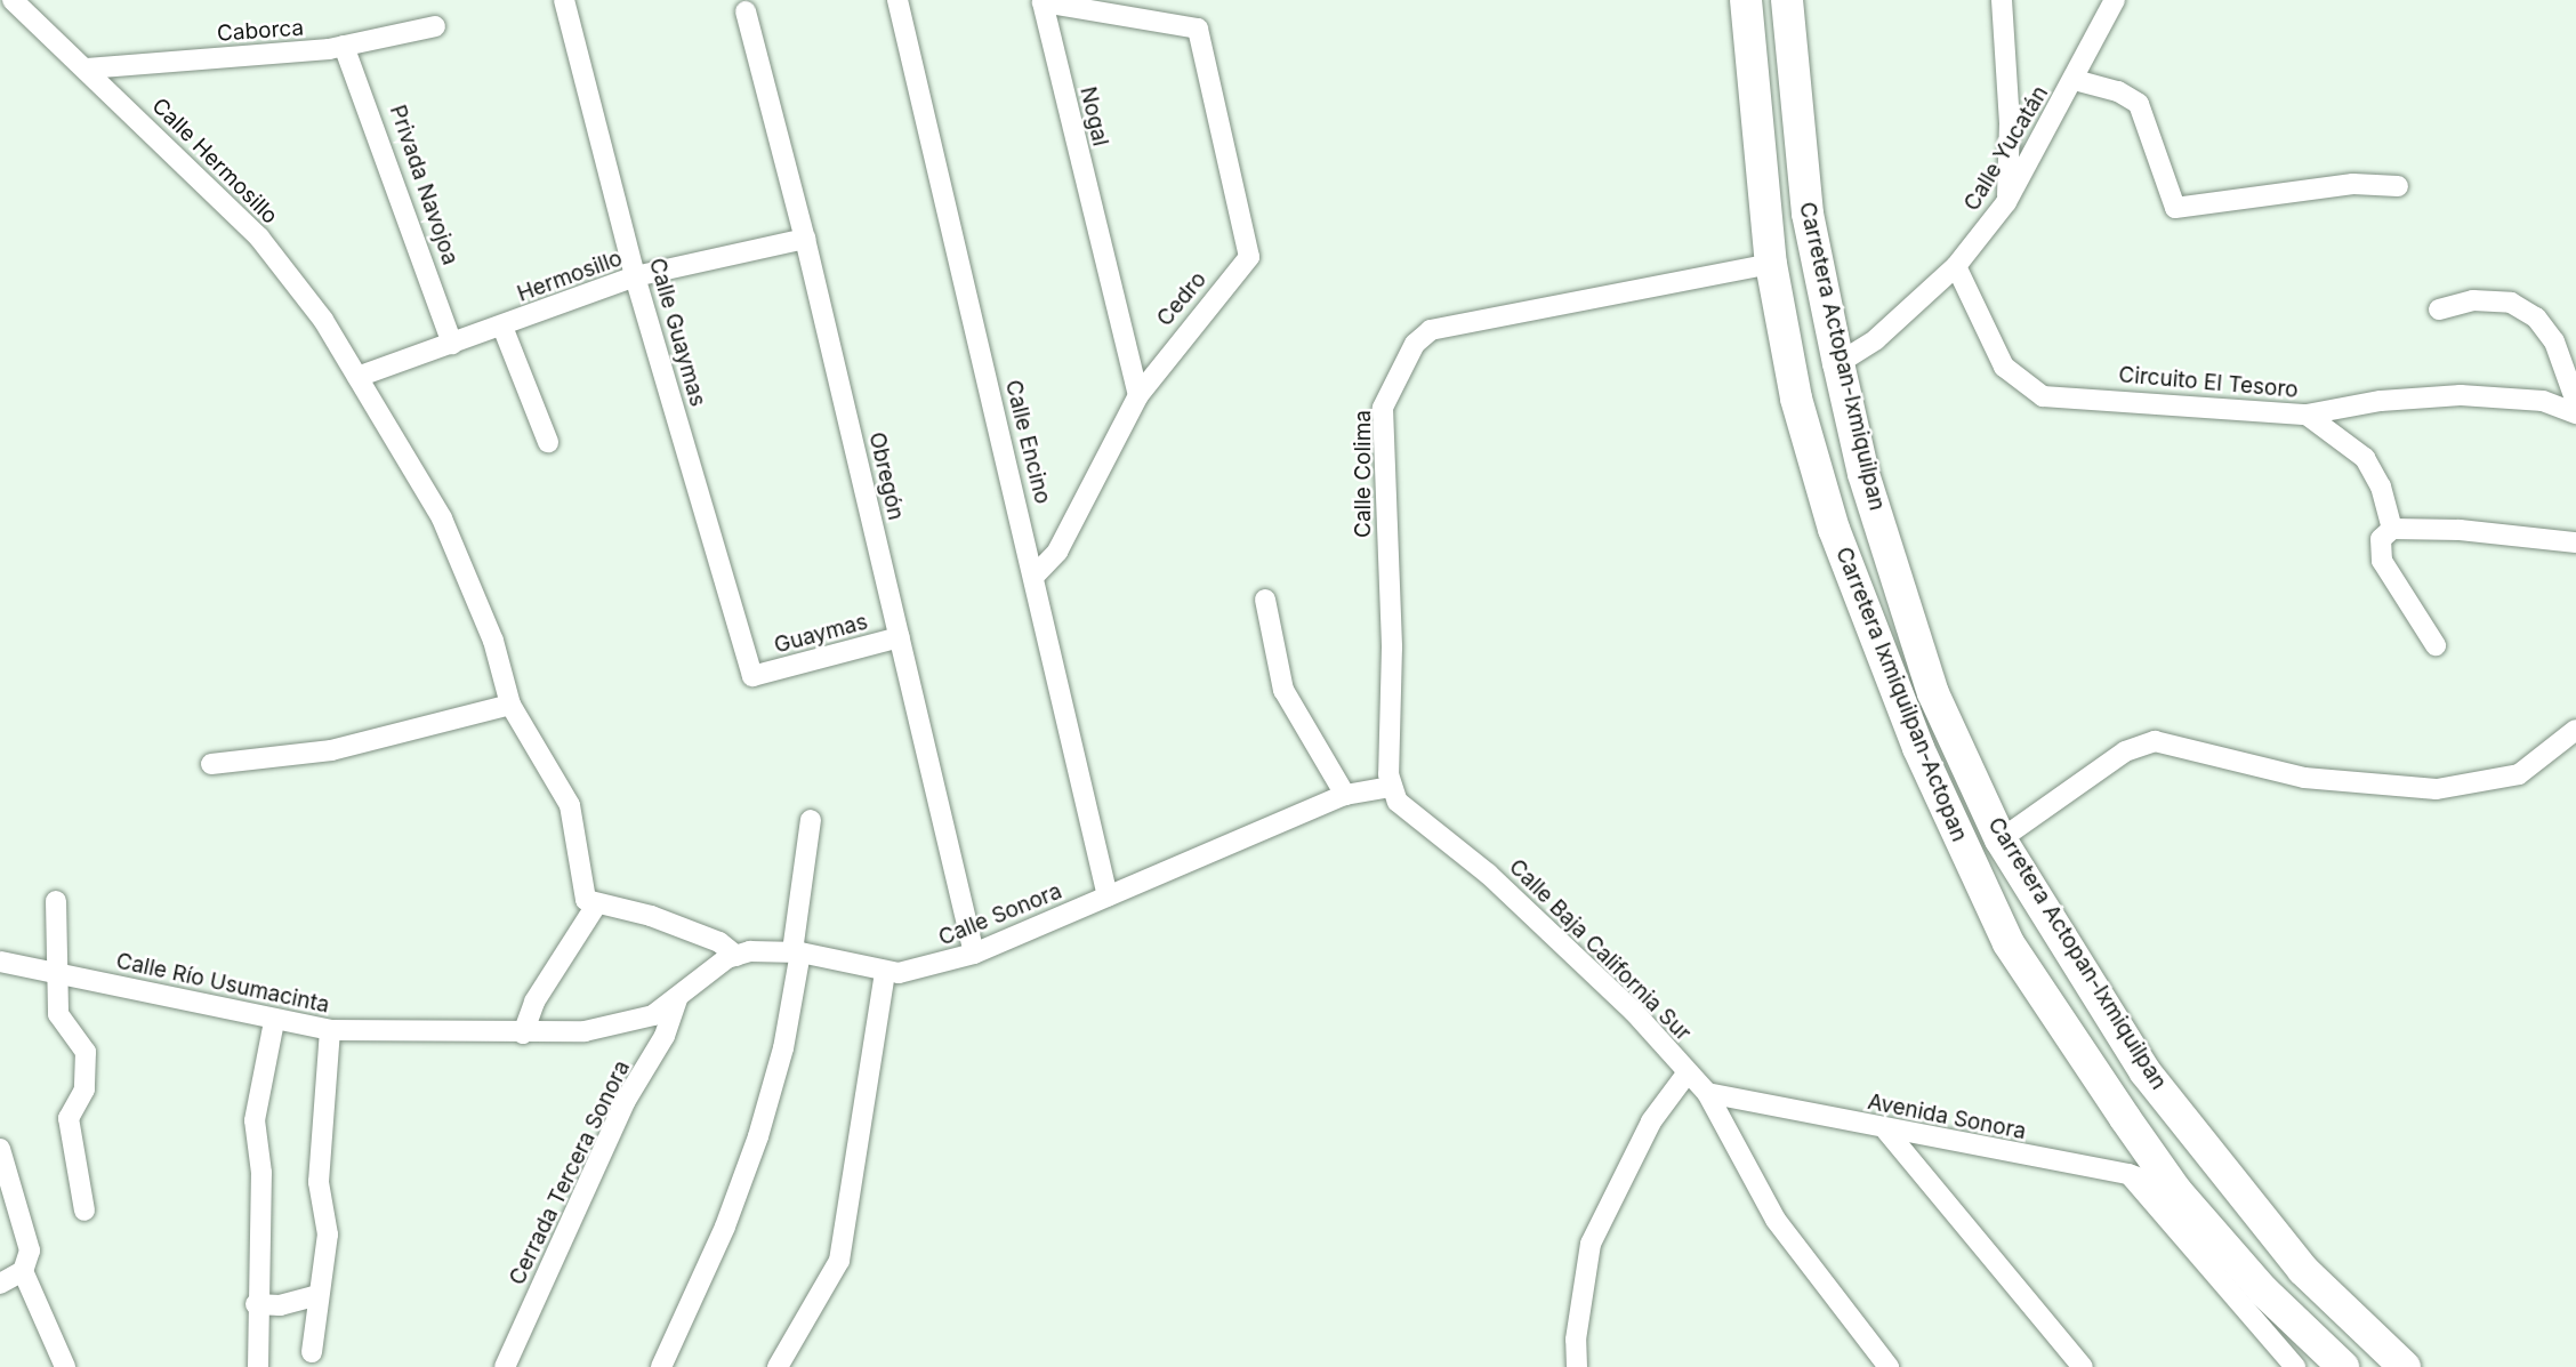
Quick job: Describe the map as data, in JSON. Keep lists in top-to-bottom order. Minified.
{"streets":{"main road":["Carretera Actopan-Ixmiquilpan","Carretera Ixmiquilpan-Actopan"],"street":["Caborca","Nogal","Calle Yucatán","Calle Hermosillo","Privada Navojoa","Hermosillo","Cedro","Calle Guaymas","Circuito El Tesoro","Calle Encino","Calle Colima","Obregón","Guaymas","Calle Sonora","Calle Baja California Sur","Calle Río Usumacinta","Avenida Sonora","Cerrada Tercera Sonora"]},"crossings":[["Caborca","Calle Hermosillo"],["Caborca","Privada Navojoa"],["Nogal","Cedro"],["Calle Yucatán","Carretera Actopan-Ixmiquilpan"],["Calle Yucatán","Circuito El Tesoro"],["Calle Hermosillo","Hermosillo"],["Privada Navojoa","Hermosillo"],["Hermosillo","Calle Guaymas"],["Hermosillo","Obregón"],["Cedro","Calle Encino"],["Calle Guaymas","Guaymas"],["Calle Encino","Calle Sonora"],["Calle Colima","Carretera Ixmiquilpan-Actopan"],["Calle Colima","Calle Sonora"],["Calle Colima","Calle Baja California Sur"],["Obregón","Guaymas"],["Obregón","Calle Sonora"],["Carretera Ixmiquilpan-Actopan","Avenida Sonora"],["Calle Sonora","Calle Baja California Sur"],["Calle Baja California Sur","Avenida Sonora"]]}
